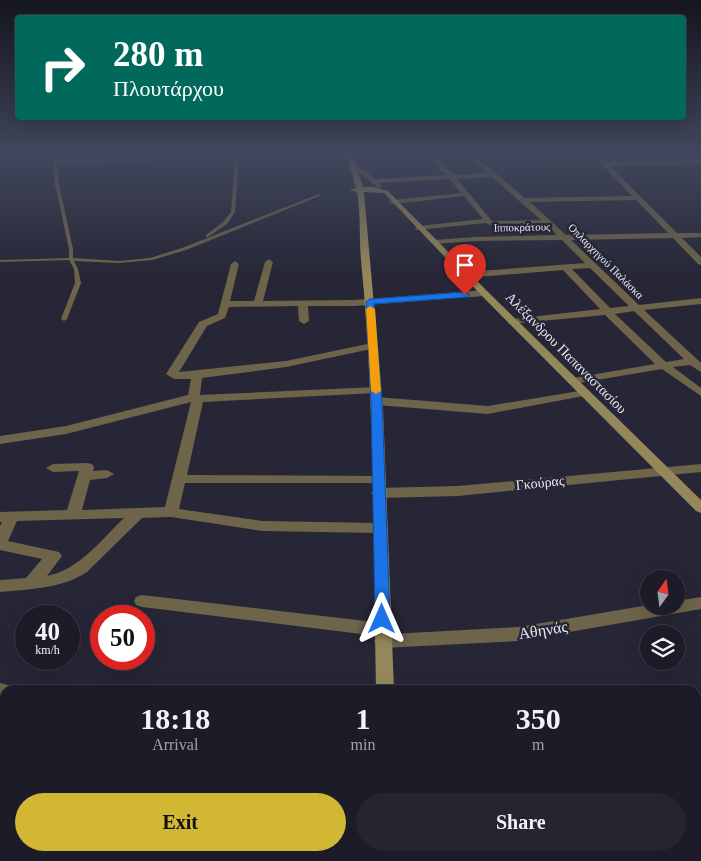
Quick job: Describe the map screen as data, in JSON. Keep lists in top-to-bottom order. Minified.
{"streets":{"main road":["Αλέξανδρου Παπαναστασίου"],"street":["Ιπποκράτους","Οπλαρχηγού Παλάσκα","Γκούρας","Αθηνάς"]},"crossings":[["Ιπποκράτους","Οπλαρχηγού Παλάσκα"],["Ιπποκράτους","Αλέξανδρου Παπαναστασίου"],["Αλέξανδρου Παπαναστασίου","Γκούρας"]],"north":"top","page":{"turn":["280 m","Πλουτάρχου"],"speed":"40 km/h","limit":"50","eta":["18:18","Arrival","1","min","350","m"],"buttons":["Exit","Share"]}}
